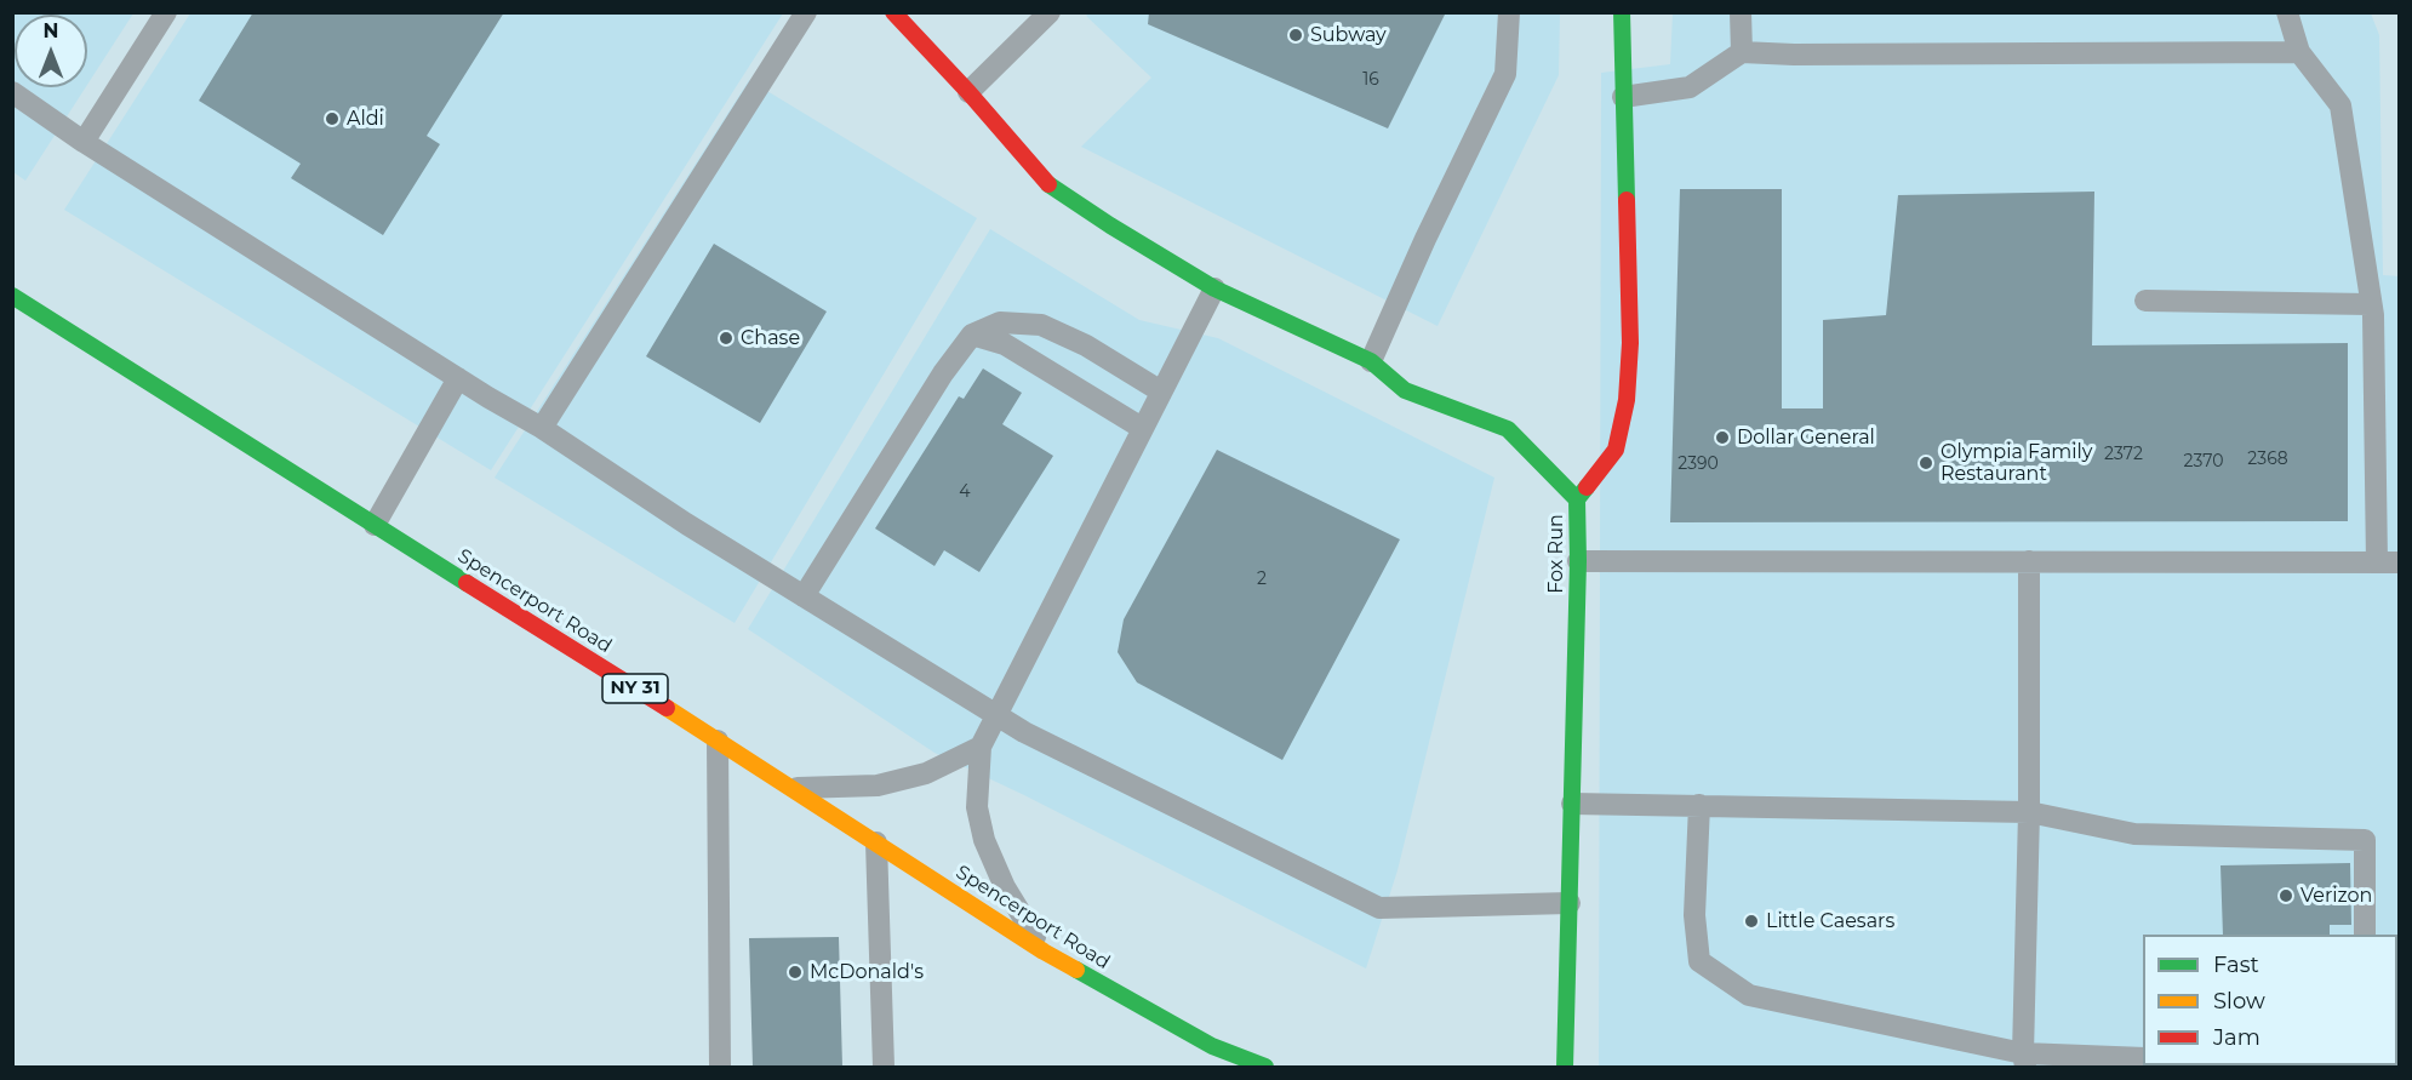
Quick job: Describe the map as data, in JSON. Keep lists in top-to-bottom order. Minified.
{"streets":{"street":["Fox Run","Spencerport Road","NY 31"]},"places":["Subway","Aldi","Chase","Dollar General","Olympia Family Restaurant","Verizon","Little Caesars","McDonald's"],"house_numbers":["16","2372","2368","2370","2390","4","2"],"legend":["Fast","Slow","Jam"],"north":"top"}
